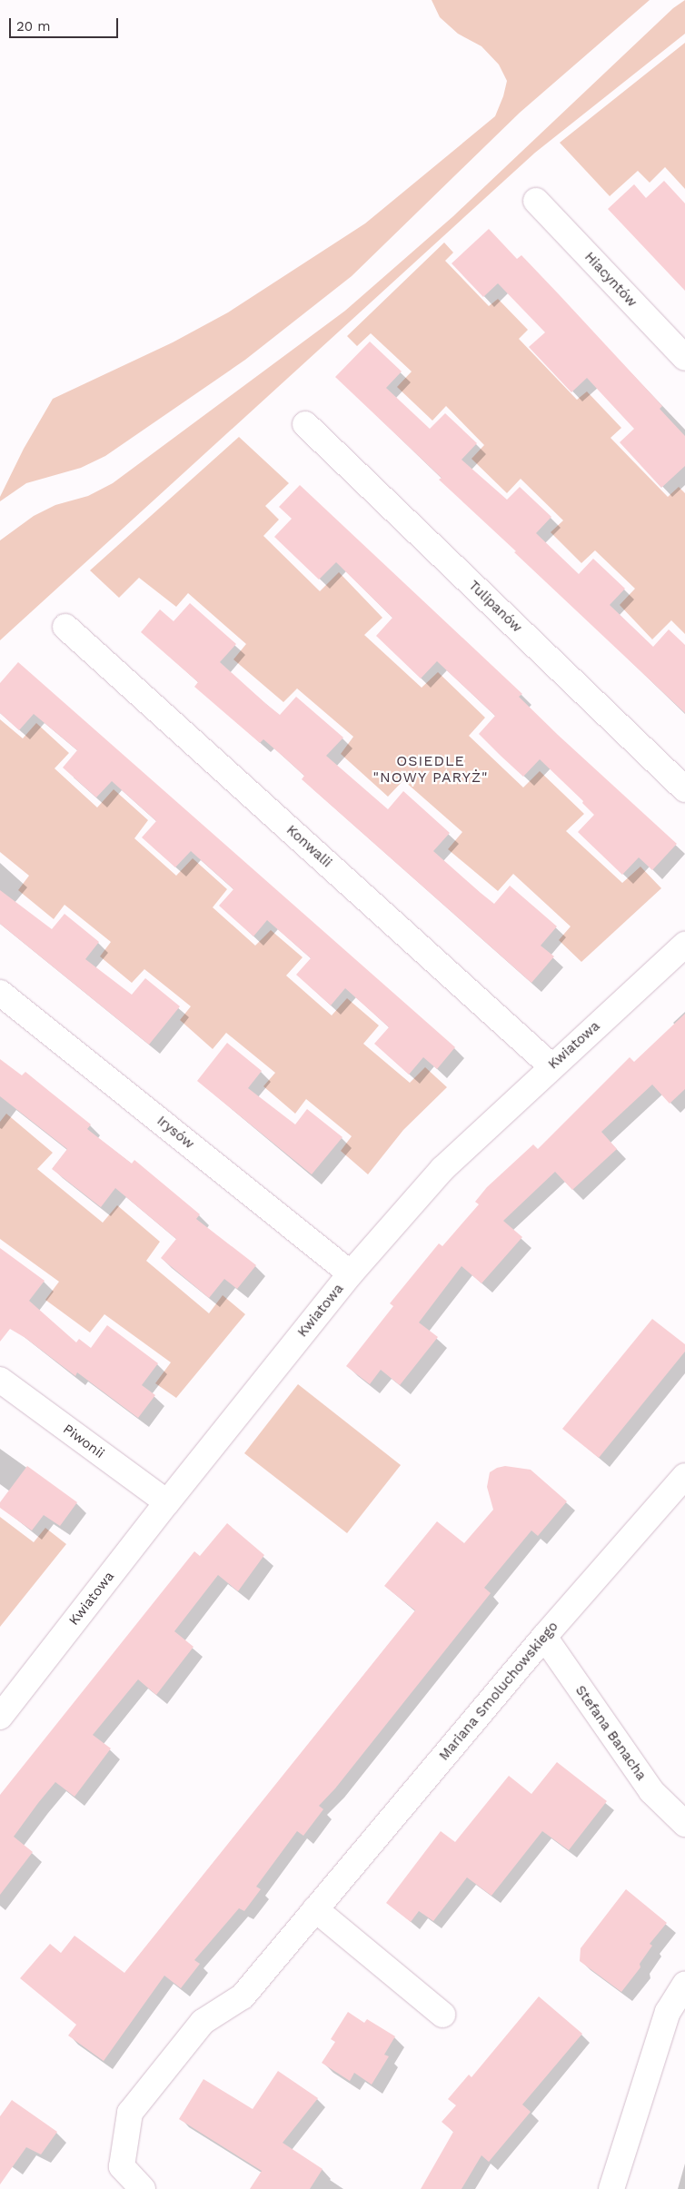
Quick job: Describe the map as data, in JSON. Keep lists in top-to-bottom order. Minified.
{"streets":{"street":["Hiacyntów","Tulipanów","Konwalii","Kwiatowa","Irysów","Piwonii","Mariana Smoluchowskiego","Stefana Banacha"]},"crossings":[["Konwalii","Kwiatowa"],["Kwiatowa","Irysów"],["Kwiatowa","Piwonii"],["Mariana Smoluchowskiego","Stefana Banacha"]],"districts":["OSIEDLE \"NOWY PARYŻ\""],"scale_bar":"20 m"}
